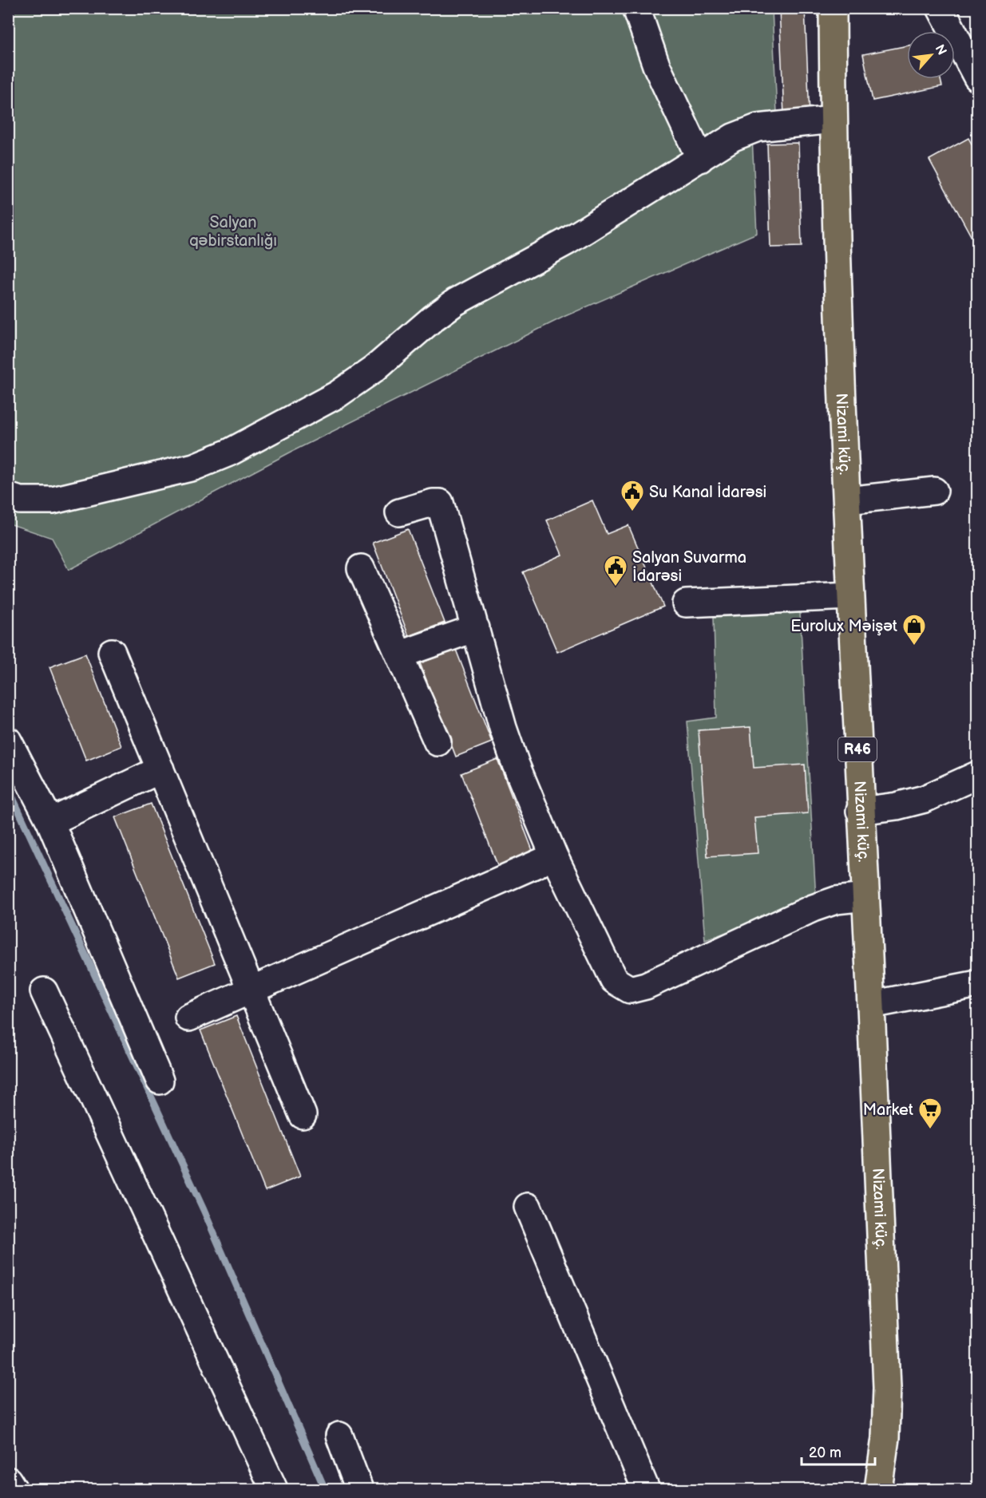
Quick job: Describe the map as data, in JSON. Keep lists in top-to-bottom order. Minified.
{"streets":{"main road":["Nizami küç.","R46"]},"parks":["Salyan qəbirstanlığı"],"places":{"public building":["Su Kanal İdarəsi","Salyan Suvarma İdarəsi"],"shop":["Eurolux Məişət"],"supermarket":["Market"]},"scale_bar":"20 m","north":"top right"}
